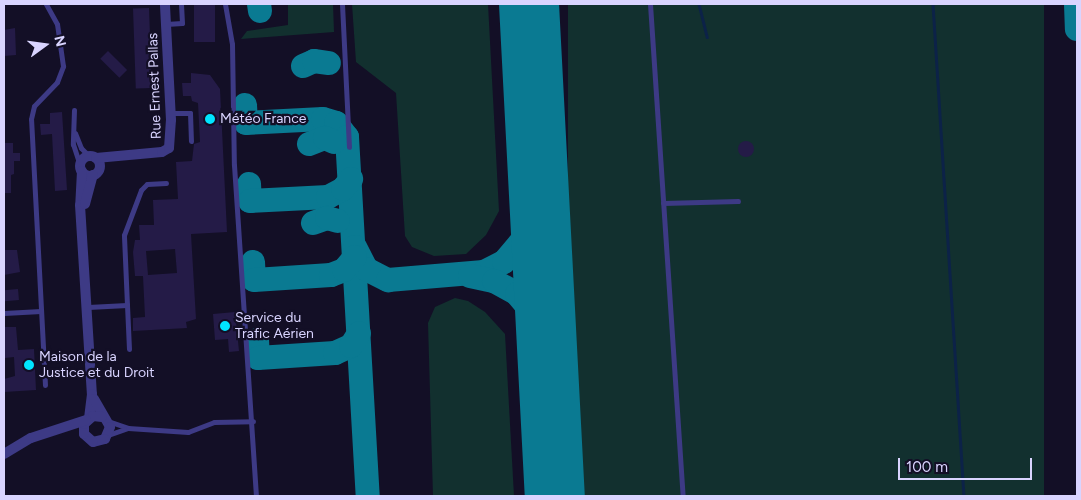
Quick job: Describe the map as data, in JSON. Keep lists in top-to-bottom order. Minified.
{"streets":{"street":["Rue Ernest Pallas"]},"places":["Météo France","Service du Trafic Aérien","Maison de la Justice et du Droit"],"scale_bar":"100 m","north":"right"}
